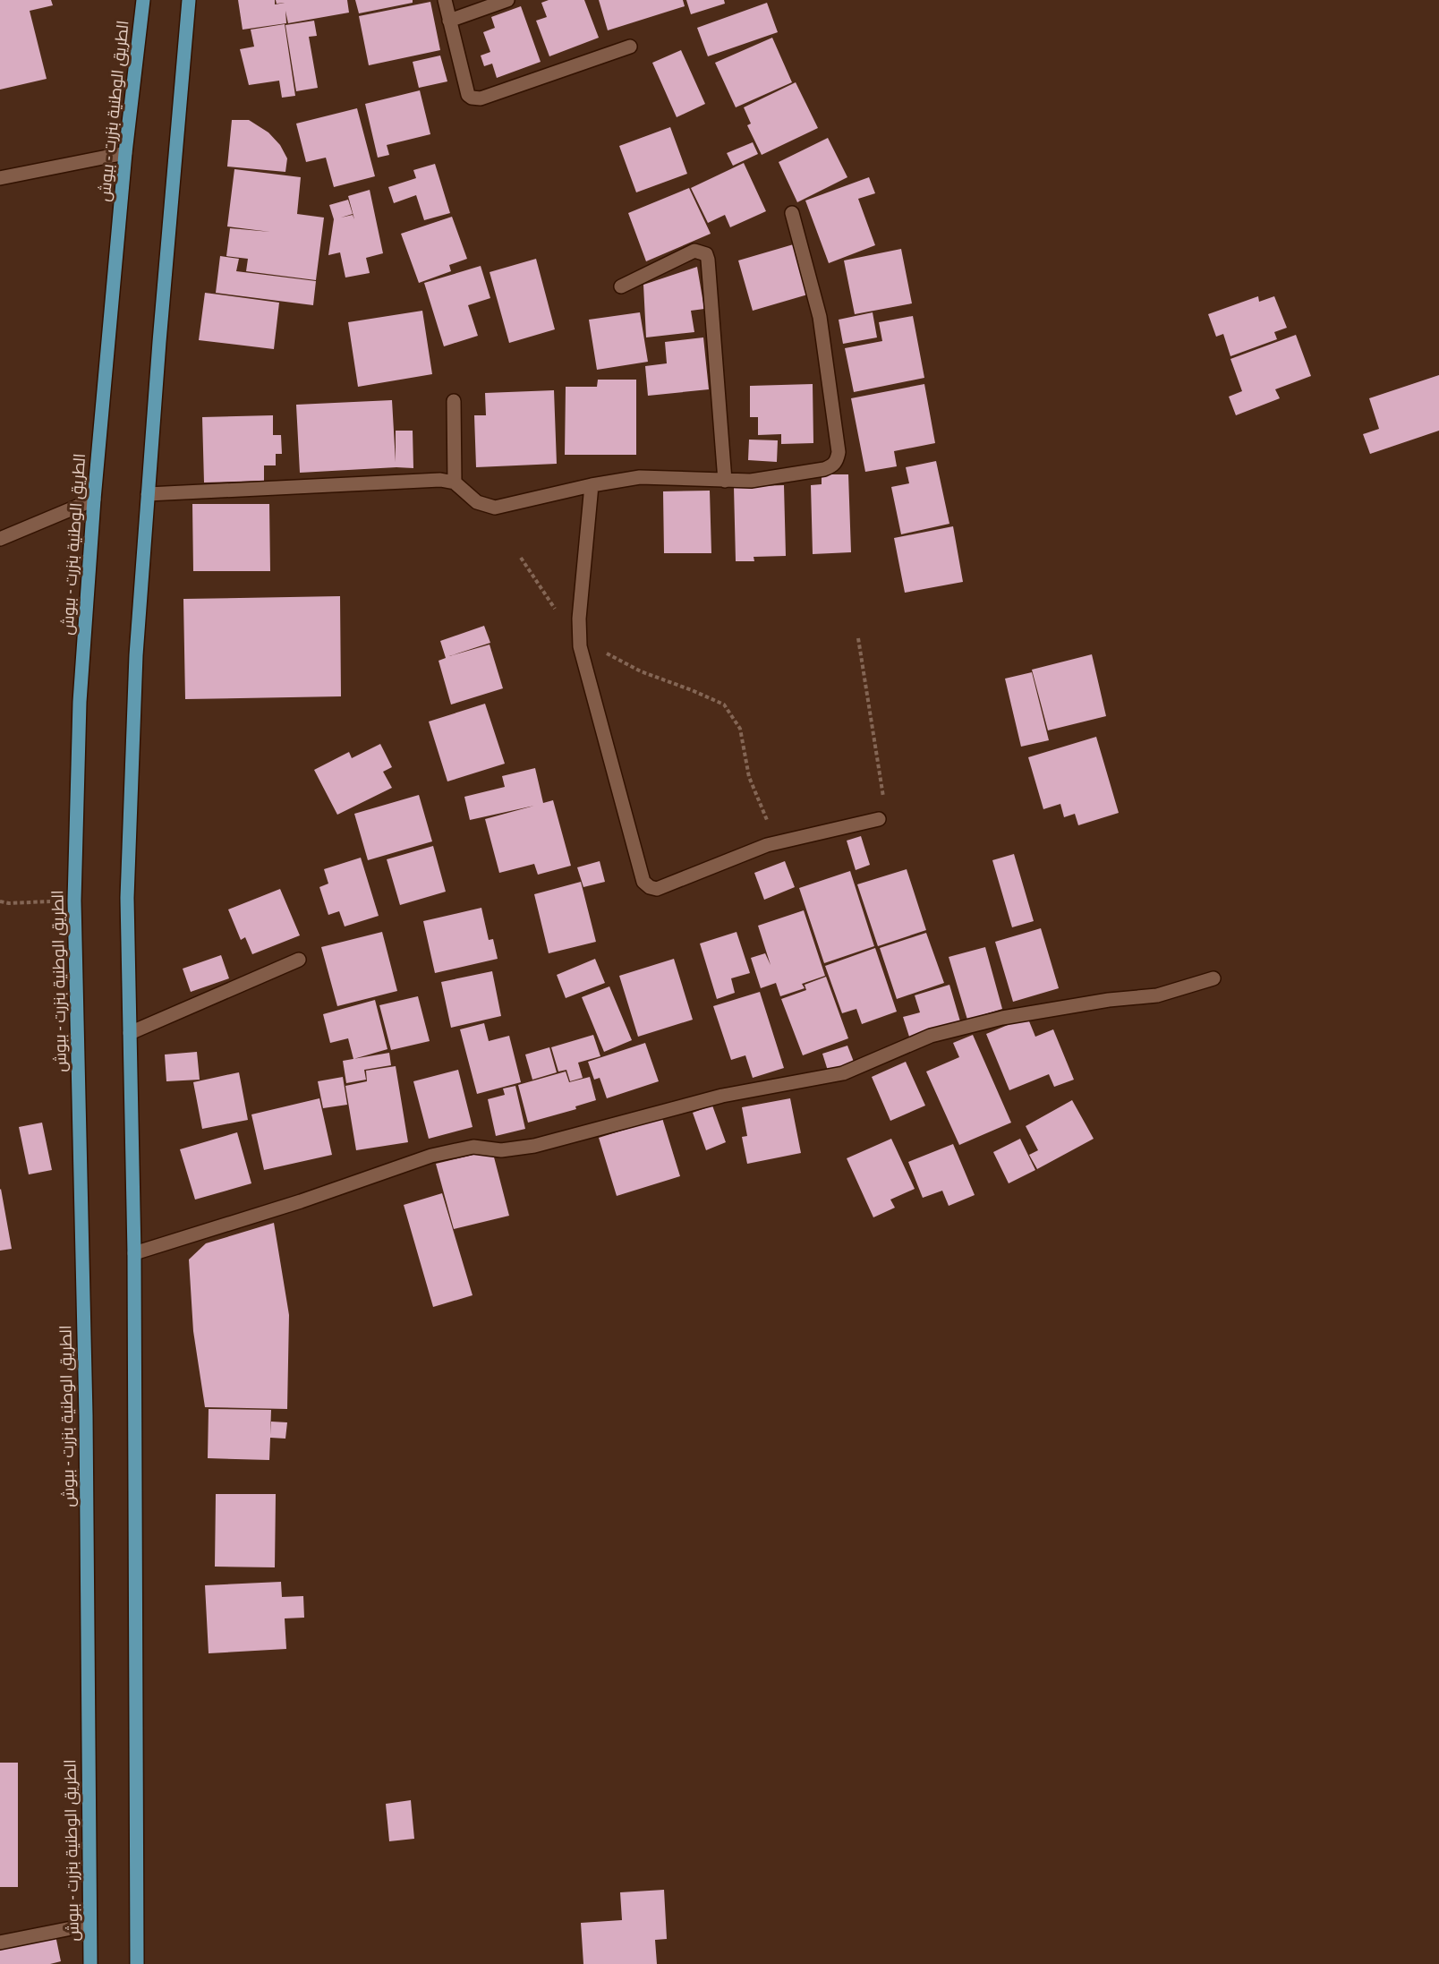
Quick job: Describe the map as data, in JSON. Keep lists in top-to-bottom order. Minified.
{"streets":{"main road":["الطريق الوطنية بنزرت - ببوش"]}}
